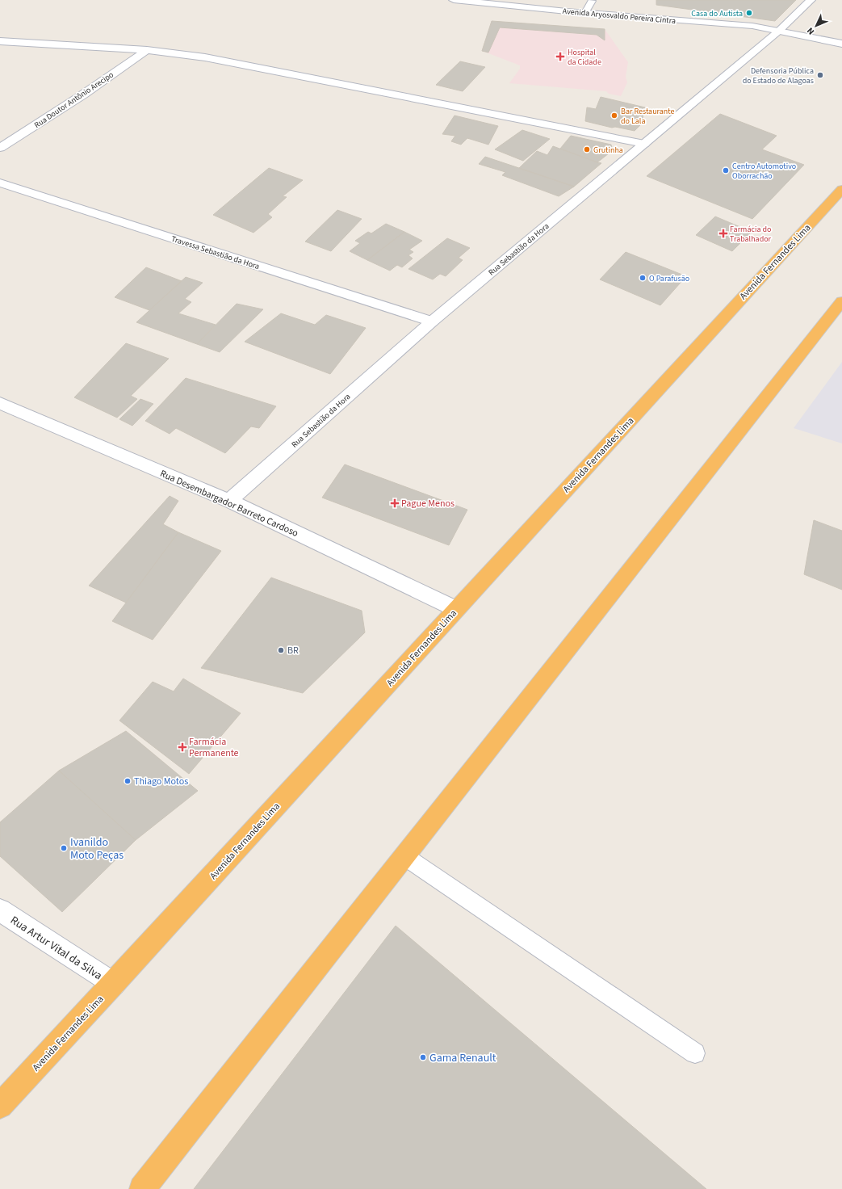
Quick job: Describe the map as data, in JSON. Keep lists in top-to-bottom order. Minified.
{"streets":{"highway":["Avenida Fernandes Lima"],"street":["Avenida Aryosvaldo Pereira Cintra","Rua Doutor Antônio Arecipo","Rua Sebastião da Hora","Travessa Sebastião da Hora","Rua Desembargador Barreto Cardoso","Rua Artur Vital da Silva"]},"crossings":[["Avenida Aryosvaldo Pereira Cintra","Rua Sebastião da Hora"],["Rua Sebastião da Hora","Travessa Sebastião da Hora"],["Rua Sebastião da Hora","Rua Desembargador Barreto Cardoso"],["Avenida Fernandes Lima","Rua Desembargador Barreto Cardoso"],["Avenida Fernandes Lima","Rua Artur Vital da Silva"]],"places":{"other":["Casa do Autista","Defensoria Pública do Estado de Alagoas","Bar Restaurante do Lala","Grutinha","Centro Automotivo Oborrachão","O Parafusão","BR","Thiago Motos","Ivanildo Moto Peças","Gama Renault"],"health":["Hospital da Cidade","Farmácia do Trabalhador","Pague Menos","Farmácia Permanente"]},"north":"bottom left"}
